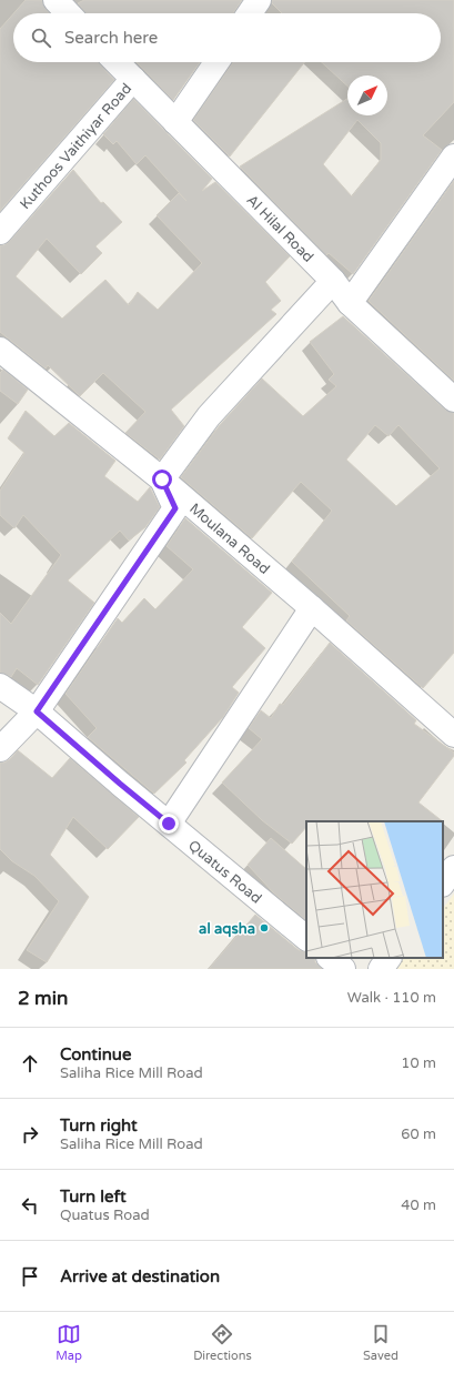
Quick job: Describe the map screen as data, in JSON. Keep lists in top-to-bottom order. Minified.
{"streets":{"street":["Kuthoos Vaithiyar Road","Al Hilal Road","Moulana Road","Quatus Road"]},"crossings":[["Kuthoos Vaithiyar Road","Al Hilal Road"]],"places":["al aqsha"],"north":"top right","page":{"search":"Search here","heading":["2 min","Walk · 110 m"],"list":[["Continue","Saliha Rice Mill Road","10 m"],["Turn right","Saliha Rice Mill Road","60 m"],["Turn left","Quatus Road","40 m"],"Arrive at destination"],"nav":["Map","Directions","Saved"]}}
